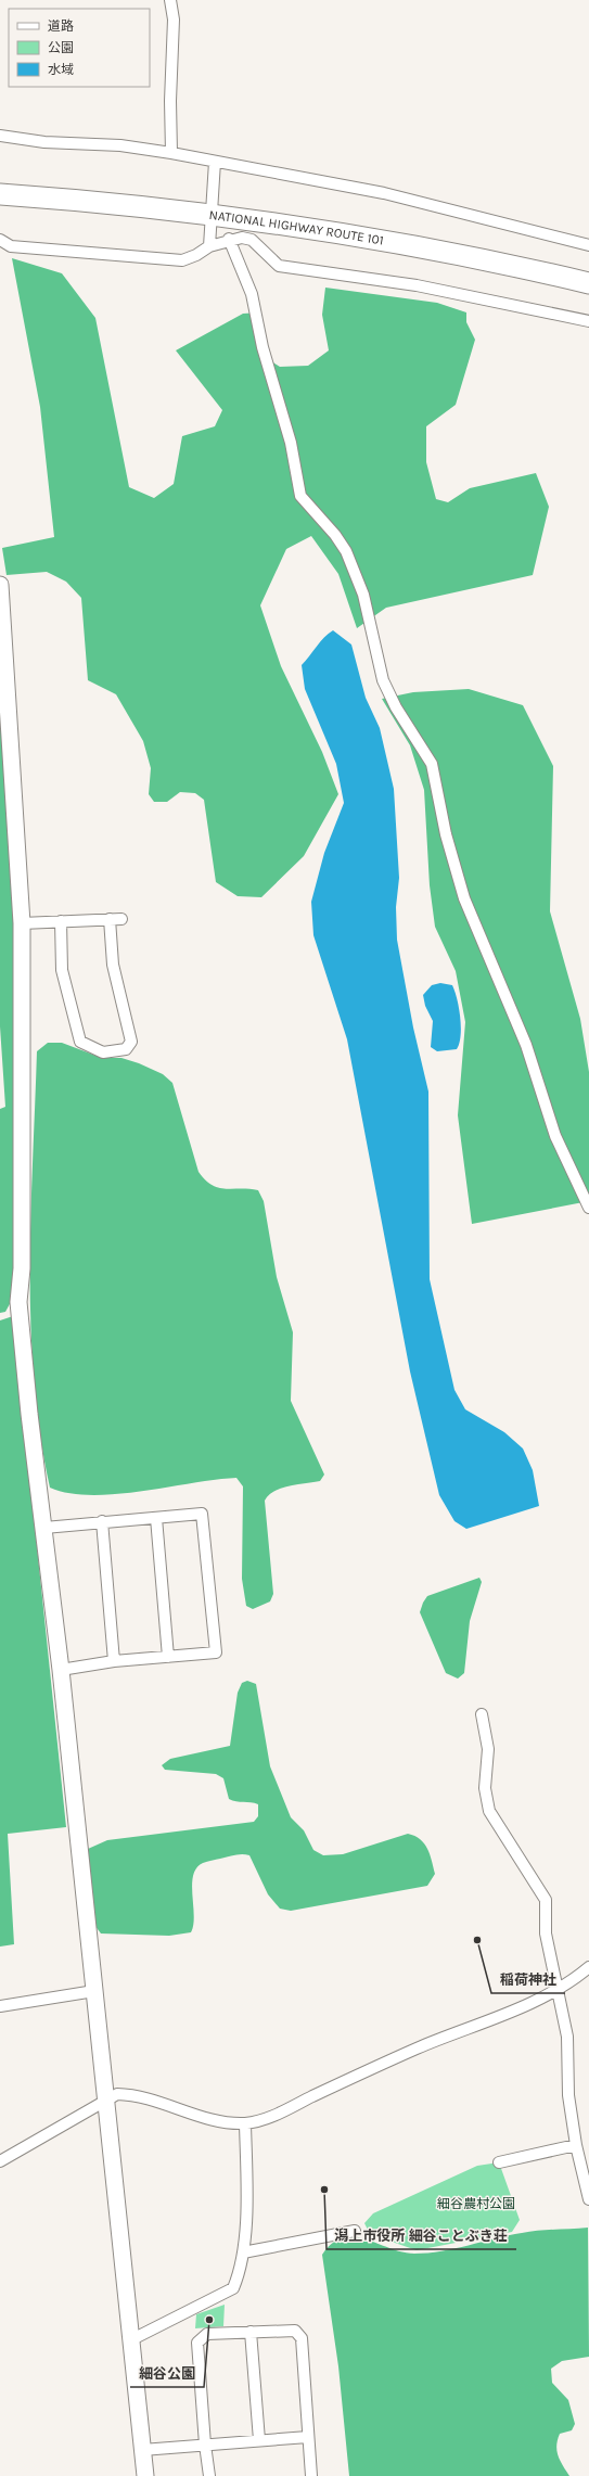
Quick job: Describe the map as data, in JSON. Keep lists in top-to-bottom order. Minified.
{"streets":{"highway":["NATIONAL HIGHWAY ROUTE 101"]},"parks":["細谷農村公園"],"places":["稲荷神社","潟上市役所 細谷ことぶき荘","細谷公園"],"legend":["道路","公園","水域"]}
